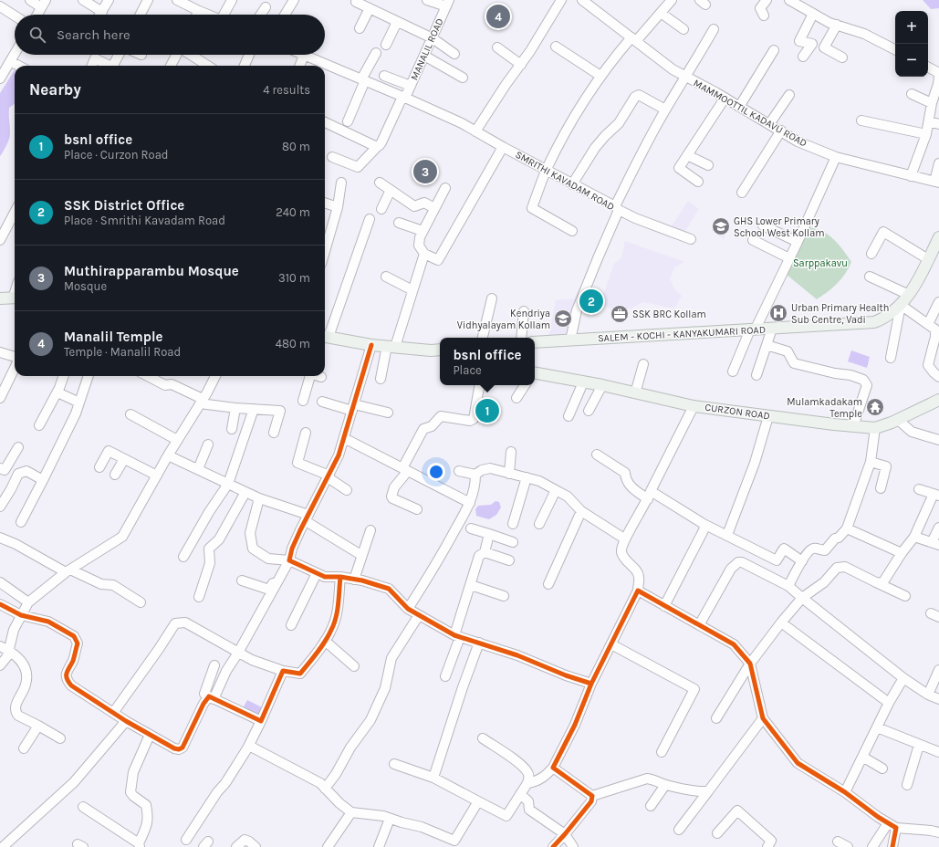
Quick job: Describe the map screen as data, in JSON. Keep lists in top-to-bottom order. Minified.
{"streets":{"main road":["SALEM - KOCHI - KANYAKUMARI ROAD","CURZON ROAD"],"street":["MANALIL ROAD","MAMMOOTTIL KADAVU ROAD","SMRITHI KAVADAM ROAD"]},"crossings":[["MANALIL ROAD","SMRITHI KAVADAM ROAD"],["SMRITHI KAVADAM ROAD","SALEM - KOCHI - KANYAKUMARI ROAD"]],"parks":["Sarppakavu"],"places":{"school or university":["GHS Lower Primary School West Kollam","Kendriya Vidhyalayam Kollam"],"hospital":["Urban Primary Health Sub Centre, Vadi"],"office":["SSK BRC Kollam"],"temple":["Mulamkadakam Temple"]},"page":{"pins":["4","3","2","1"],"map_buttons":["+","−"],"search":"Search here","heading":["Nearby","4 results"],"list":[{"mark":"1","name":"bsnl office","note":"Place · Curzon Road","value":"80 m"},{"mark":"2","name":"SSK District Office","note":"Place · Smrithi Kavadam Road","value":"240 m"},{"mark":"3","name":"Muthirapparambu Mosque","note":"Mosque","value":"310 m"},{"mark":"4","name":"Manalil Temple","note":"Temple · Manalil Road","value":"480 m"}],"popup":["bsnl office","Place"]}}
